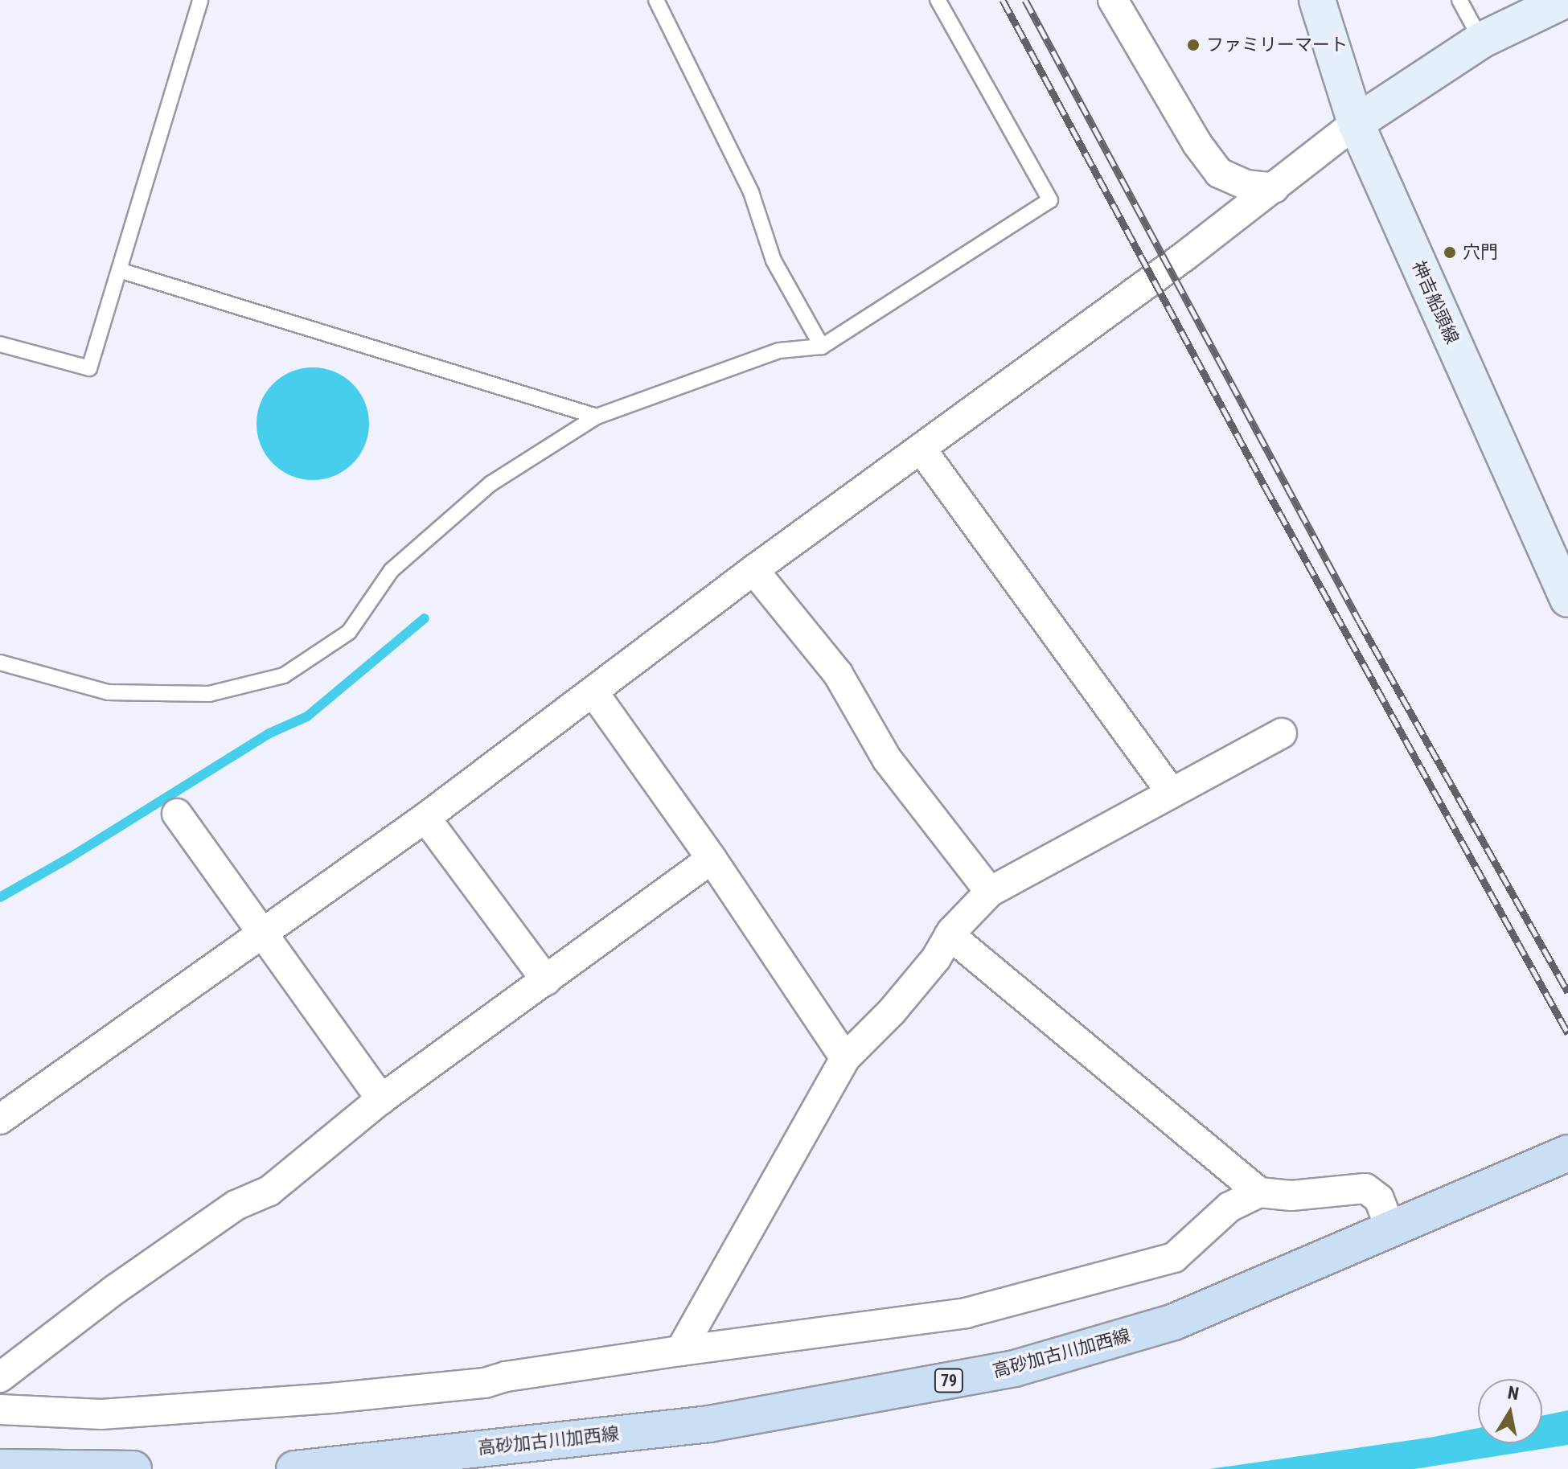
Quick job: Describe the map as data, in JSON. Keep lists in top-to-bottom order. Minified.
{"streets":{"main road":["神吉船頭線","高砂加古川加西線","79"]},"places":["ファミリーマート","穴門"],"north":"top"}
